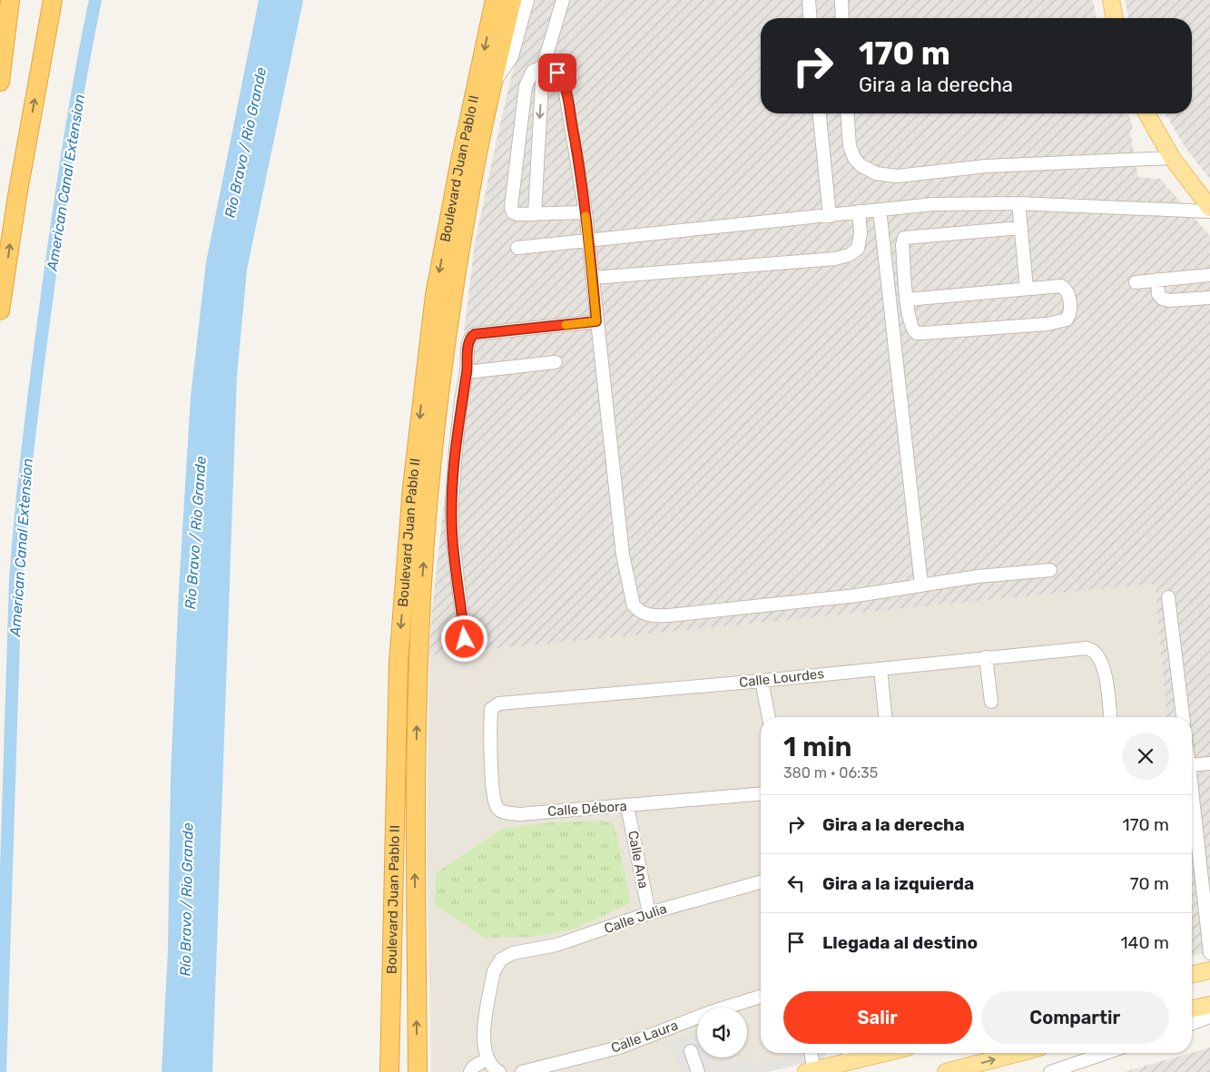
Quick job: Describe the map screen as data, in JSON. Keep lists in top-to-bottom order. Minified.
{"streets":{"highway":["Boulevard Juan Pablo II"],"street":["Calle Lourdes","Calle Débora","Calle Ana","Calle Julia","Calle Laura"]},"crossings":[["Calle Lourdes","Calle Débora"],["Calle Débora","Calle Ana"],["Calle Ana","Calle Julia"]],"water":["Río Bravo / Rio Grande","American Canal Extension"],"page":{"turn":["170 m","Gira a la derecha"],"heading":["1 min","380 m · 06:35"],"list":[{"name":"Gira a la derecha","value":"170 m"},{"name":"Gira a la izquierda","value":"70 m"},{"name":"Llegada al destino","value":"140 m"}],"buttons":["Salir","Compartir"]}}
